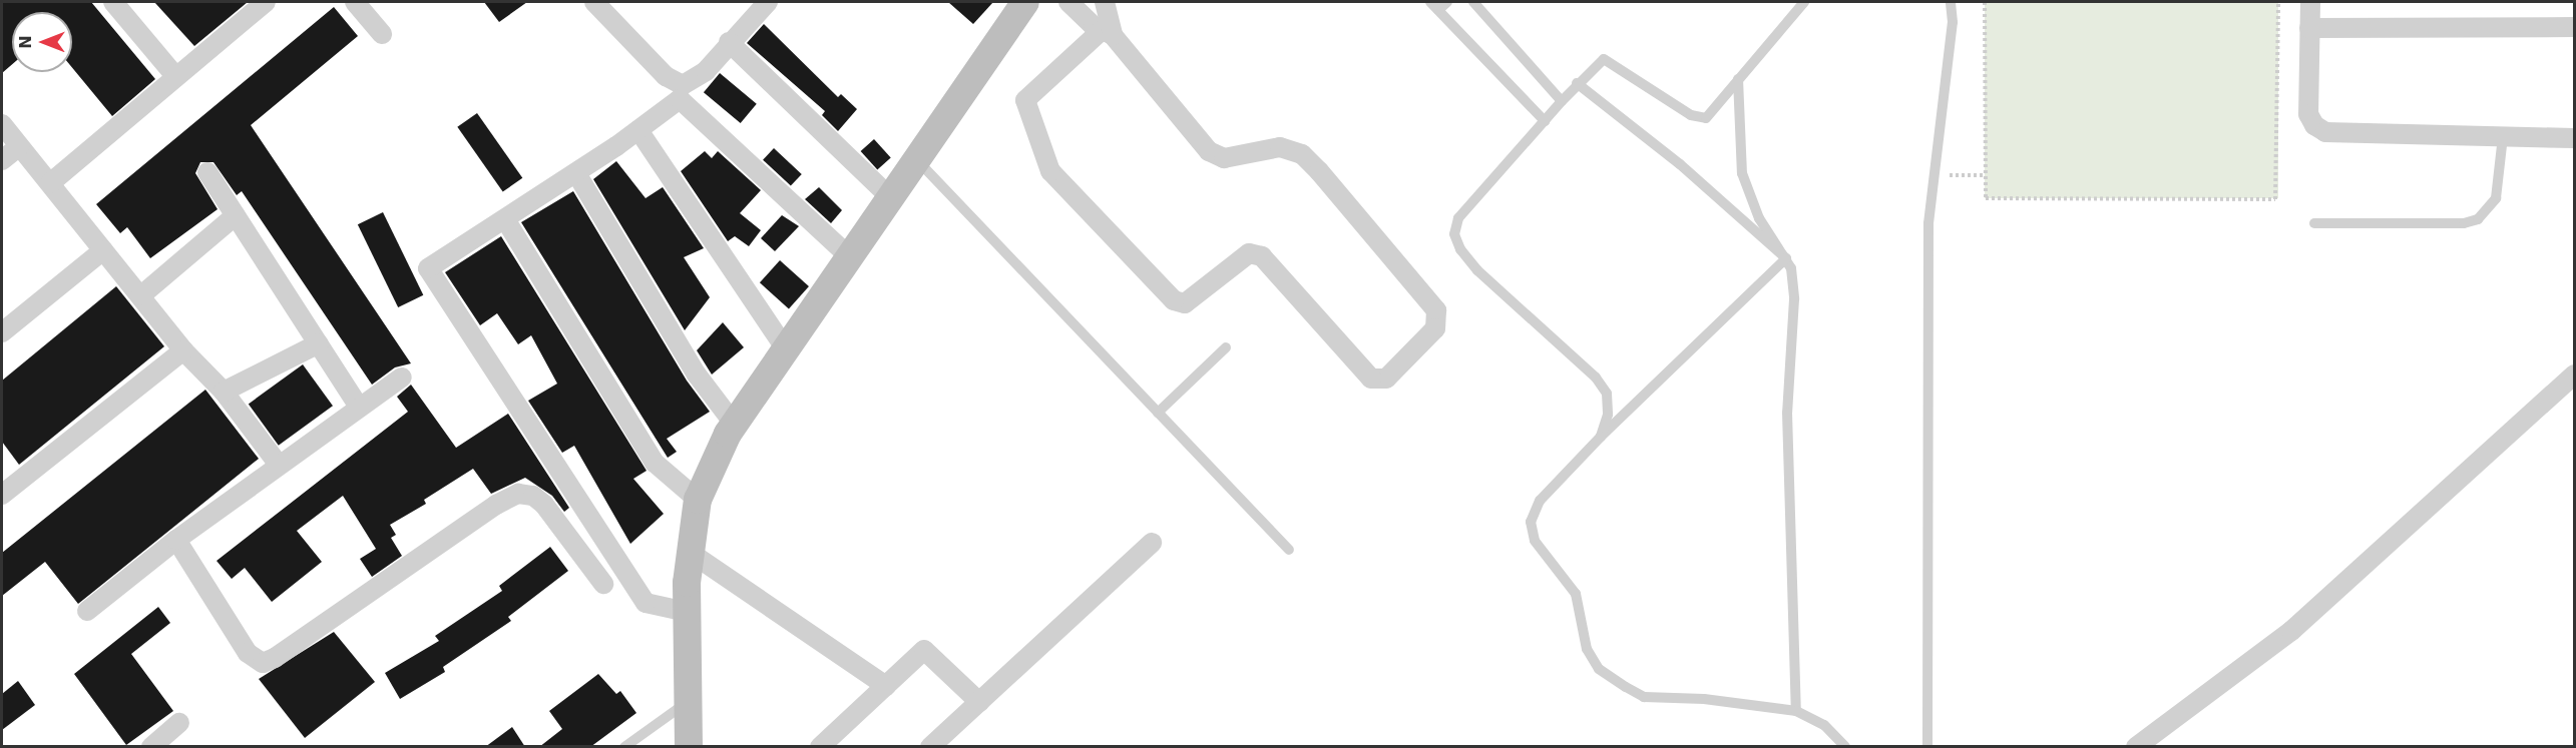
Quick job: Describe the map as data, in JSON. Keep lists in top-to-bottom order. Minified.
{"north":"left"}
